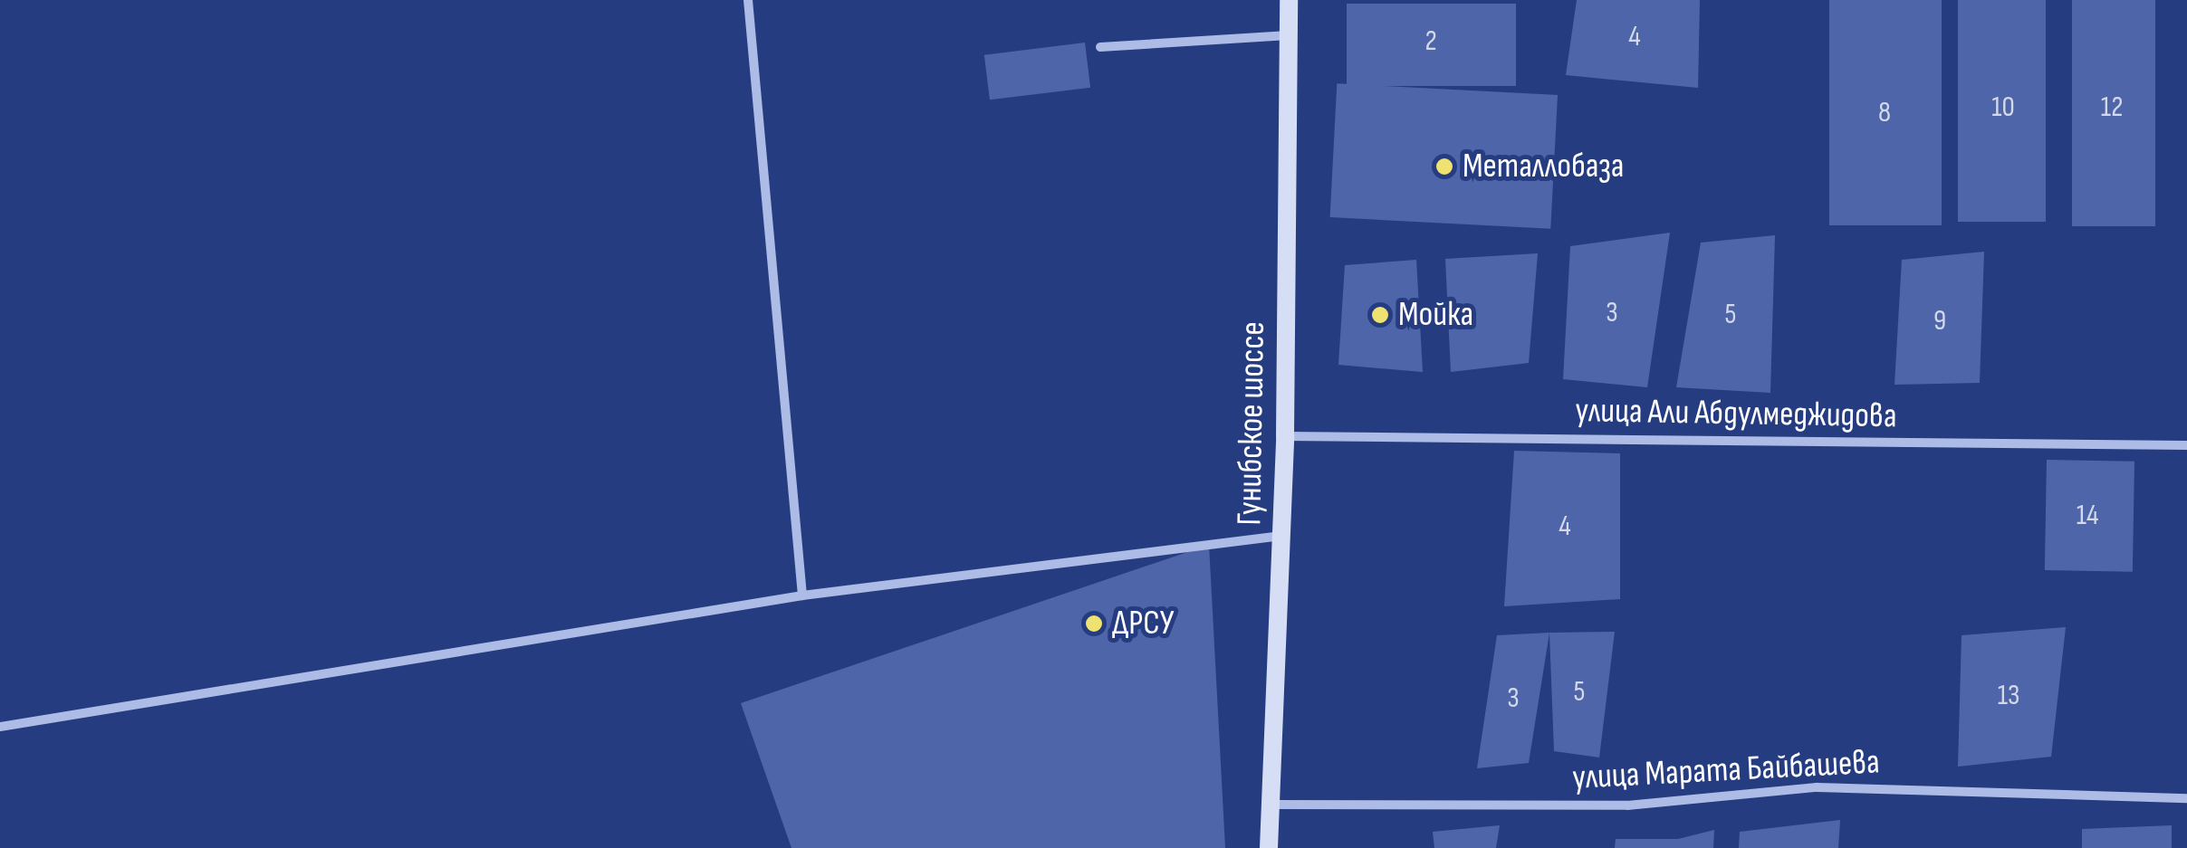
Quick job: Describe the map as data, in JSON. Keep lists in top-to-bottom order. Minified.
{"streets":{"main road":["Гунибское шоссе"],"street":["улица Али Абдулмеджидова","улица Марата Байбашева"]},"crossings":[["улица Али Абдулмеджидова","Гунибское шоссе"],["Гунибское шоссе","улица Марата Байбашева"]],"places":["Металлобаза","Мойка","ДРСУ"],"house_numbers":["4","2","10","12","8","3","5","9","14","4","5","13","3"]}
